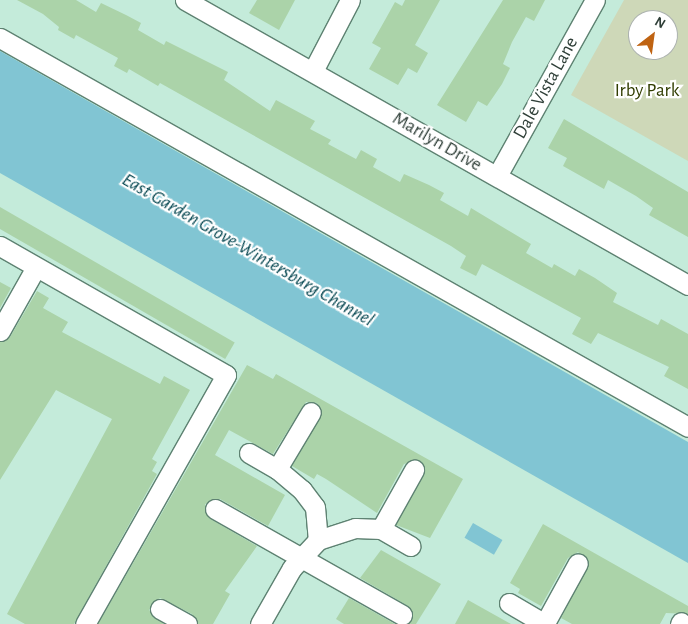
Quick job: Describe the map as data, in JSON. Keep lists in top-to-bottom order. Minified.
{"streets":{"street":["Dale Vista Lane","Marilyn Drive"]},"crossings":[["Dale Vista Lane","Marilyn Drive"]],"water":["East Garden Grove-Wintersburg Channel"],"parks":["Irby Park"],"north":"top right"}
